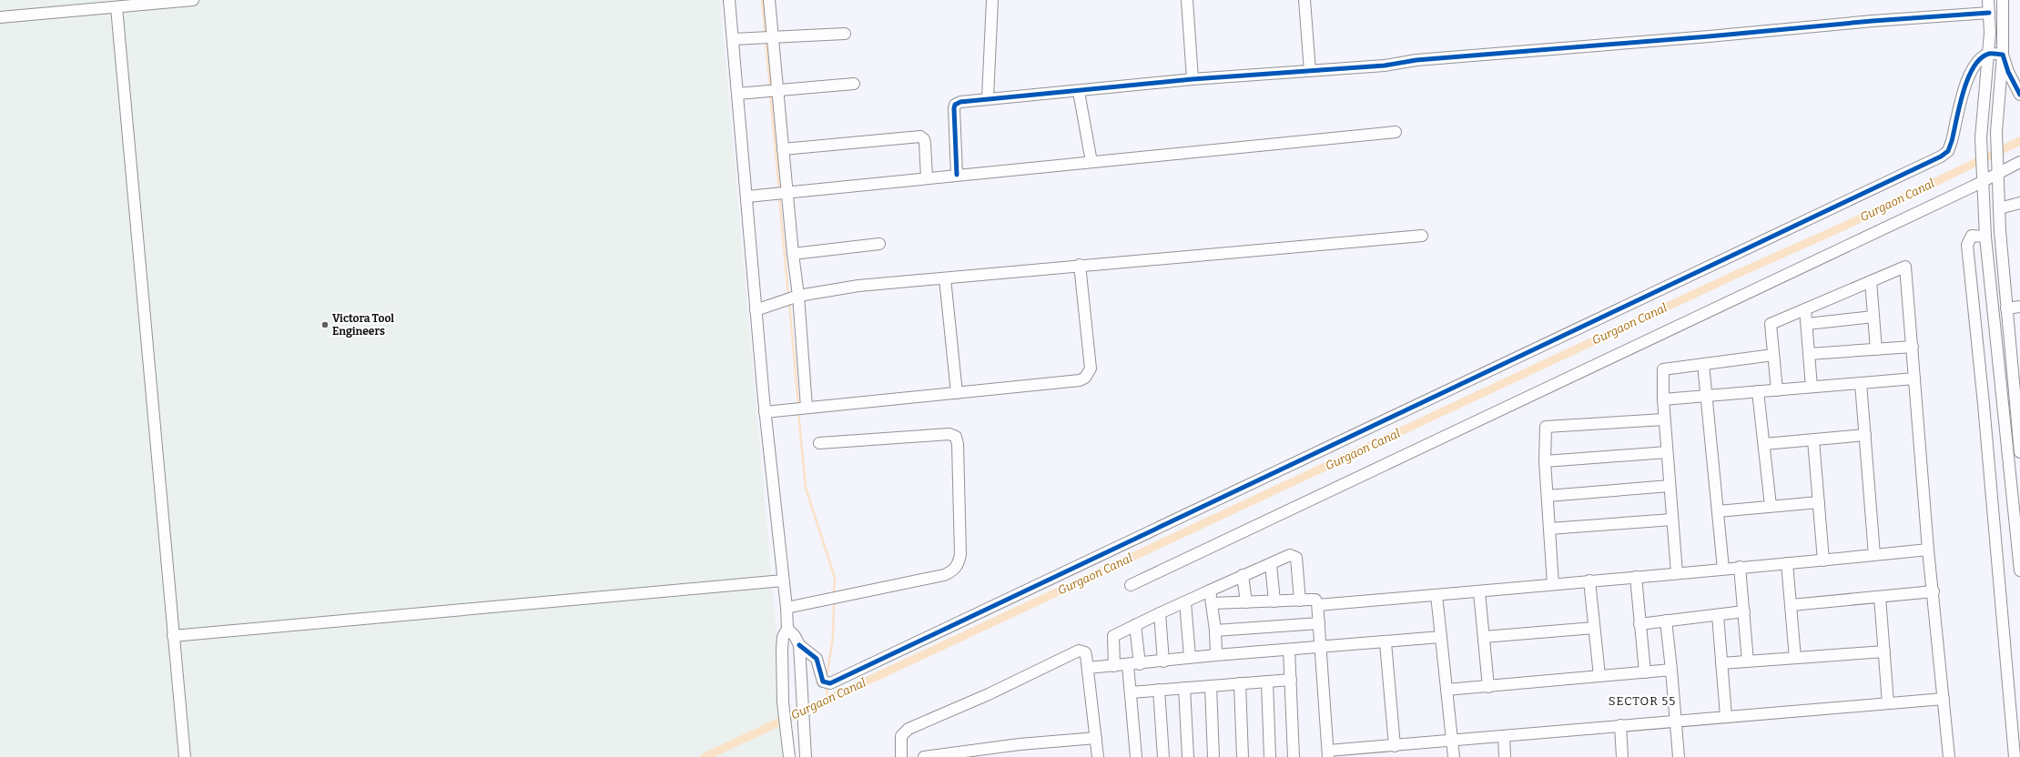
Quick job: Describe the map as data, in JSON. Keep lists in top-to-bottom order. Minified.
{"districts":["SECTOR 55"],"water":["Gurgaon Canal"],"places":["Victora Tool Engineers"]}
